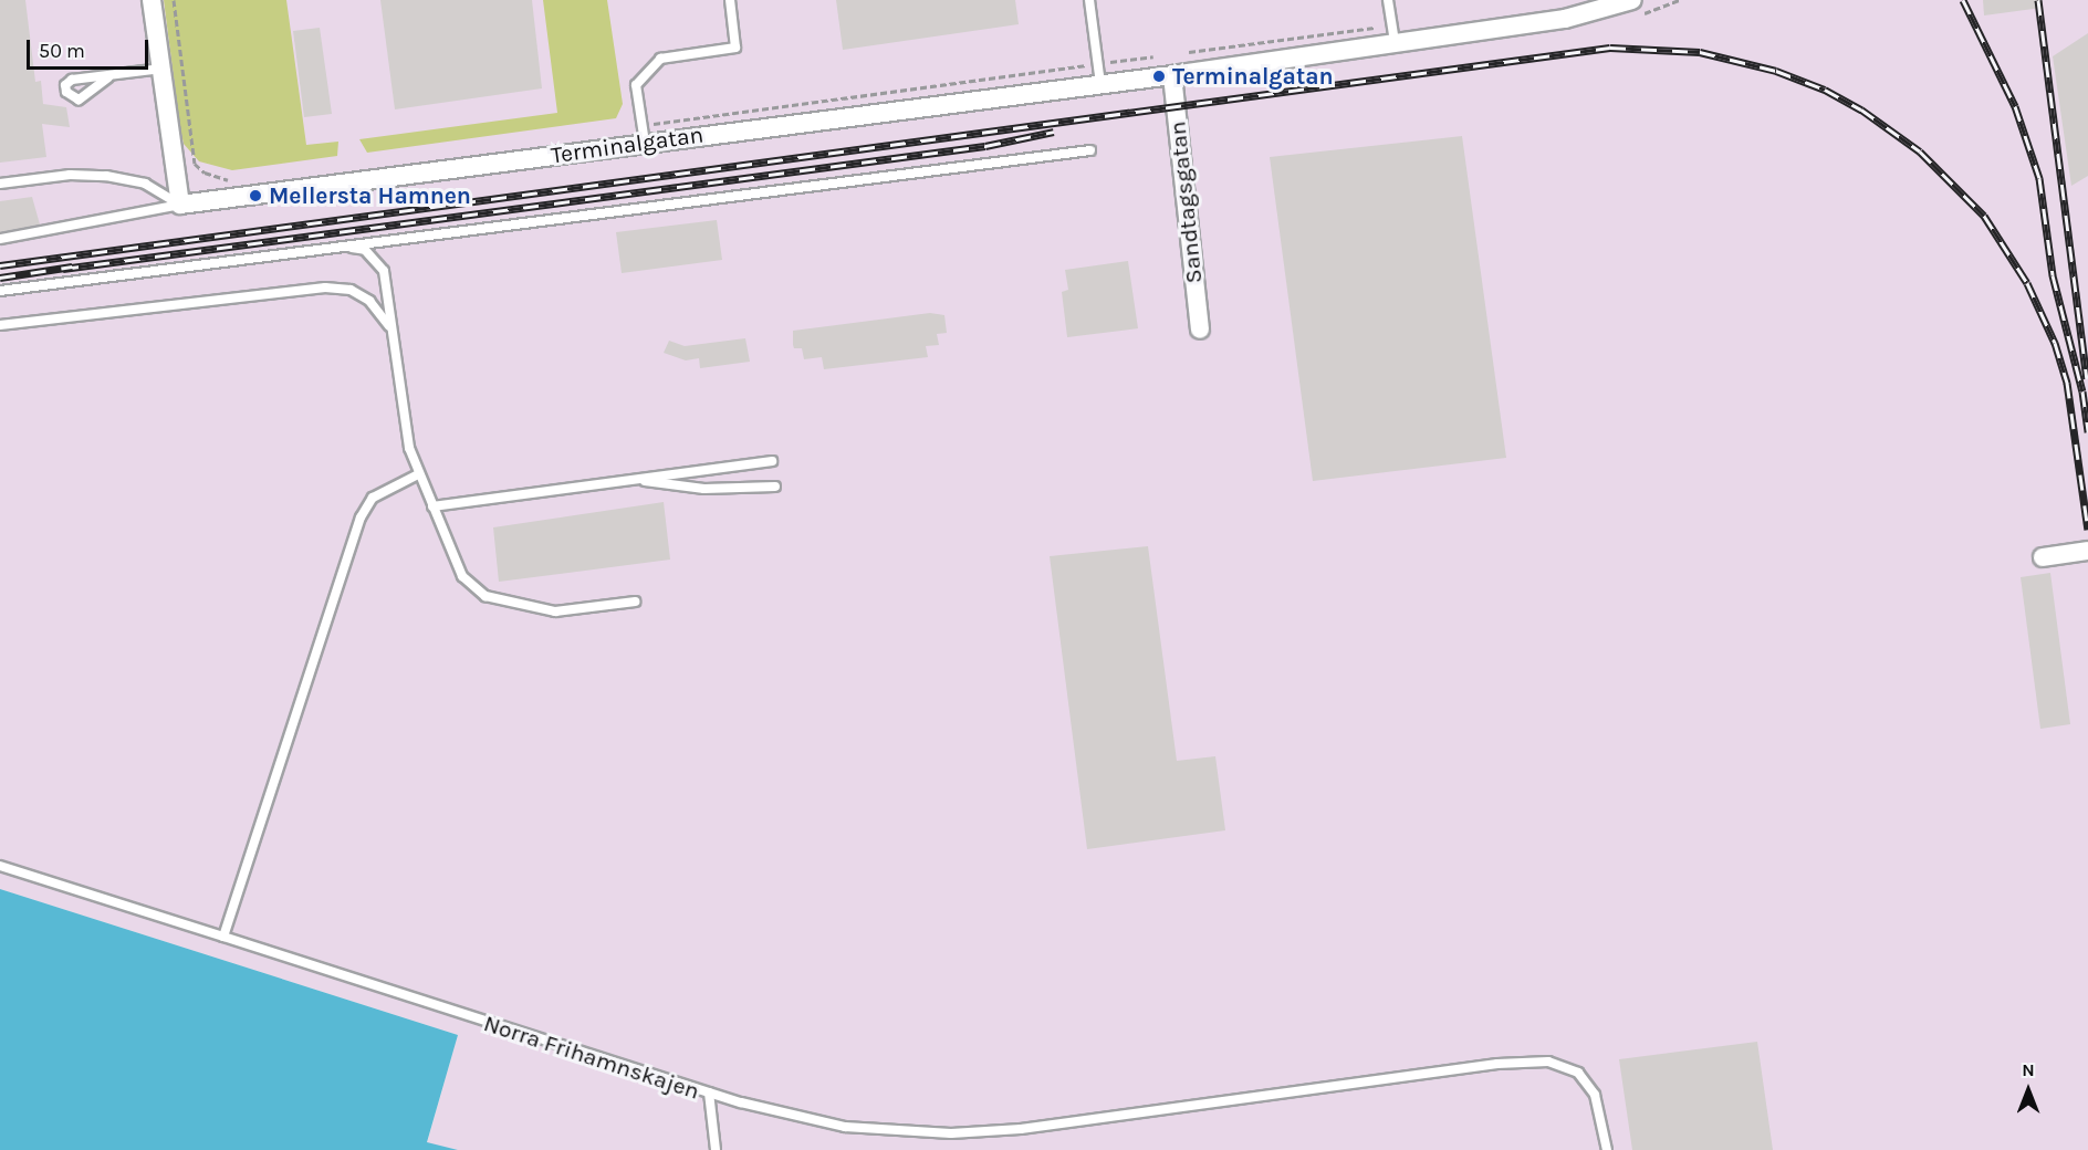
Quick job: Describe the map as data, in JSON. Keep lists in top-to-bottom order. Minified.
{"streets":{"street":["Terminalgatan","Sandtagsgatan"],"lane":["Norra Frihamnskajen"]},"crossings":[["Terminalgatan","Sandtagsgatan"]],"places":["Terminalgatan","Mellersta Hamnen"],"scale_bar":"50 m","north":"top"}
